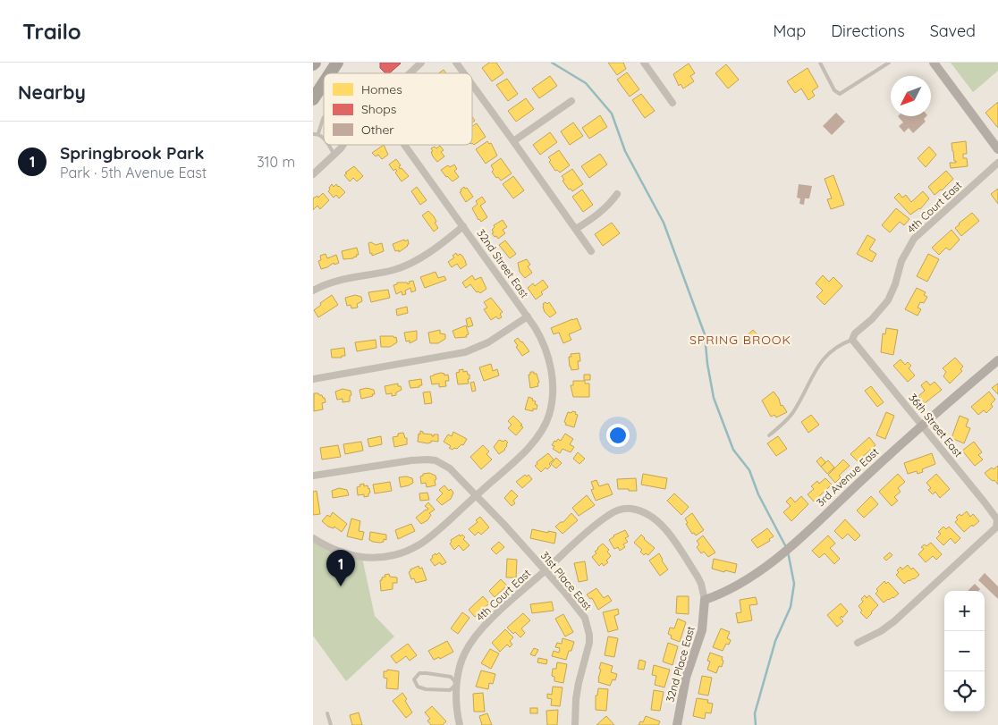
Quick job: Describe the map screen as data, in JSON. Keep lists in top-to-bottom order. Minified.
{"streets":{"street":["4th Court East","32nd Street East","36th Street East","3rd Avenue East","31st Place East","32nd Place East"]},"crossings":[["4th Court East","36th Street East"],["4th Court East","31st Place East"],["4th Court East","32nd Place East"],["32nd Street East","31st Place East"],["36th Street East","3rd Avenue East"],["3rd Avenue East","32nd Place East"]],"districts":["SPRING BROOK"],"legend":["Homes","Shops","Other"],"north":"bottom left","page":{"header":"Trailo","nav":["Map","Directions","Saved"],"heading":"Nearby","list":[{"mark":"1","name":"Springbrook Park","note":"Park · 5th Avenue East","value":"310 m"}],"pins":"1","map_buttons":["+","−"]}}
